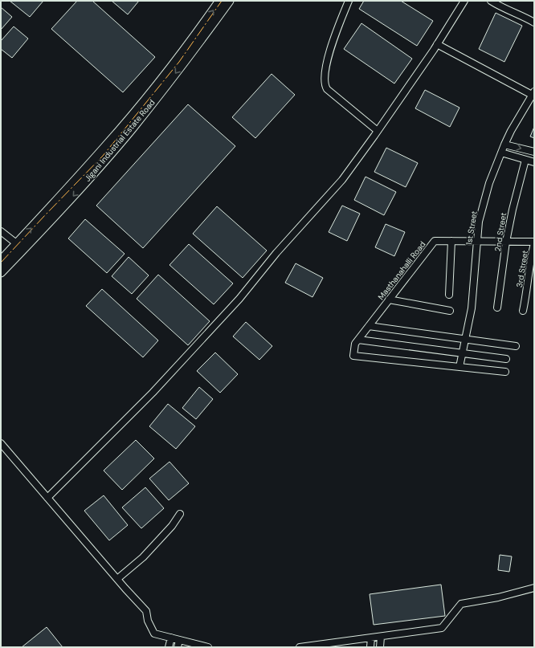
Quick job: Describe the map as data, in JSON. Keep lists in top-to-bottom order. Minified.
{"streets":{"main road":["Jigani Industrial Estate Road"],"street":["1st Street","2nd Street","3rd Street","Masthanahalli Road"]},"crossings":[["1st Street","Masthanahalli Road"],["2nd Street","Masthanahalli Road"],["3rd Street","Masthanahalli Road"]]}
